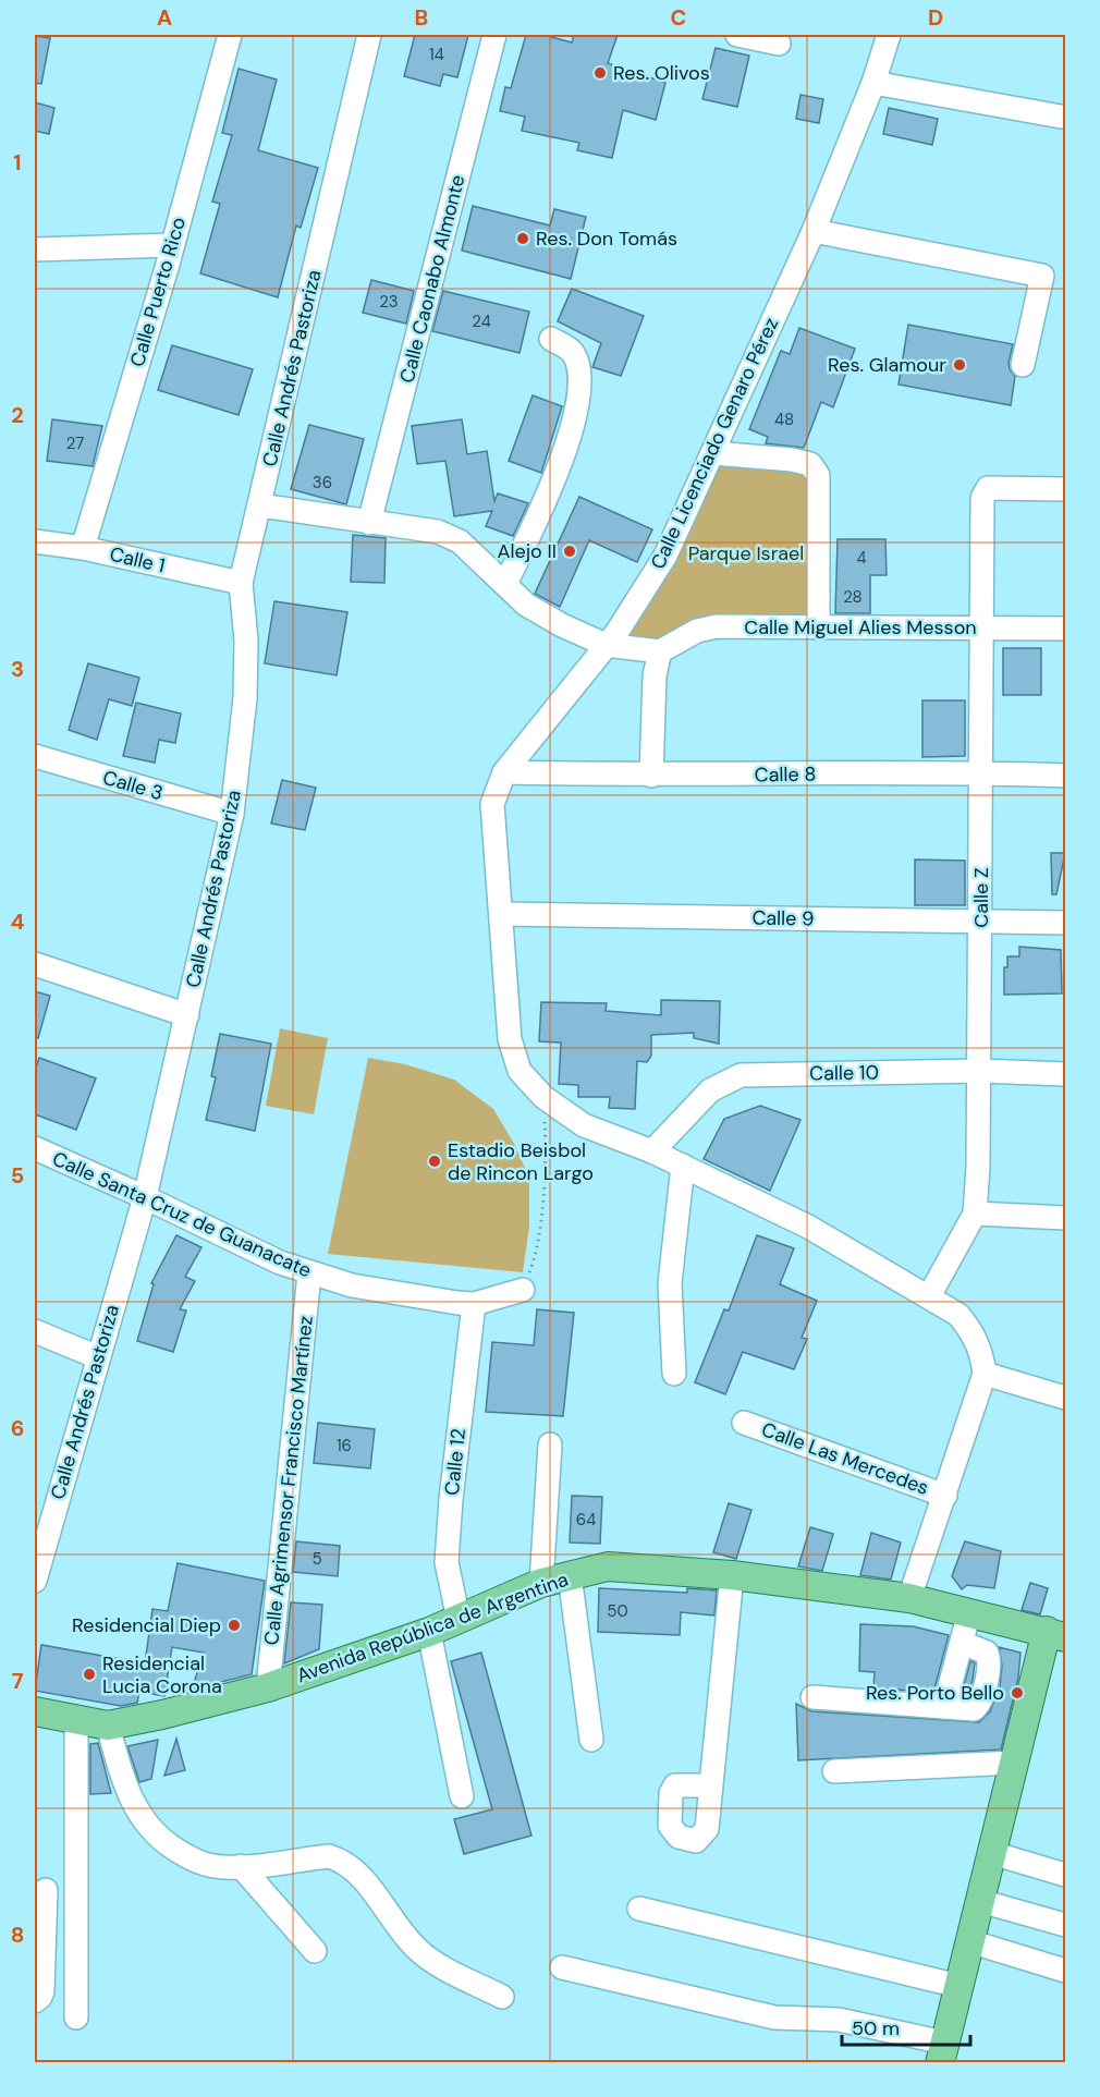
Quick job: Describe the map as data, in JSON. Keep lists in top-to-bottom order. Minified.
{"streets":{"main road":["Avenida República de Argentina"],"street":["Calle Caonabo Almonte","Calle Puerto Rico","Calle Andrés Pastoriza","Calle Licenciado Genaro Pérez","Calle 1","Calle Miguel Alies Messon","Calle 8","Calle 3","Calle Z","Calle 9","Calle 10","Calle Santa Cruz de Guanacate","Calle Las Mercedes","Calle 12","Calle Agrimensor Francisco Martínez"]},"crossings":[["Calle Puerto Rico","Calle 1"],["Calle Andrés Pastoriza","Calle 1"],["Calle Andrés Pastoriza","Calle 3"],["Calle Andrés Pastoriza","Calle Santa Cruz de Guanacate"],["Calle Licenciado Genaro Pérez","Calle 8"],["Calle Licenciado Genaro Pérez","Calle Z"],["Calle Licenciado Genaro Pérez","Calle 9"],["Calle Licenciado Genaro Pérez","Calle 10"],["Calle Miguel Alies Messon","Calle Z"],["Calle 8","Calle Z"],["Calle Z","Calle 9"],["Calle Z","Calle 10"],["Calle Santa Cruz de Guanacate","Calle 12"],["Calle Santa Cruz de Guanacate","Calle Agrimensor Francisco Martínez"],["Calle 12","Avenida República de Argentina"],["Calle Agrimensor Francisco Martínez","Avenida República de Argentina"]],"parks":["Parque Israel"],"places":["Res. Olivos","Res. Don Tomás","Res. Glamour","Alejo II","Estadio Beisbol de Rincon Largo","Residencial Diep","Residencial Lucia Corona","Res. Porto Bello"],"house_numbers":["14","23","24","48","27","36","4","28","16","64","5","50"],"scale_bar":"50 m","grid":{"columns":["A","B","C","D"],"rows":["1","2","3","4","5","6","7","8"]}}
